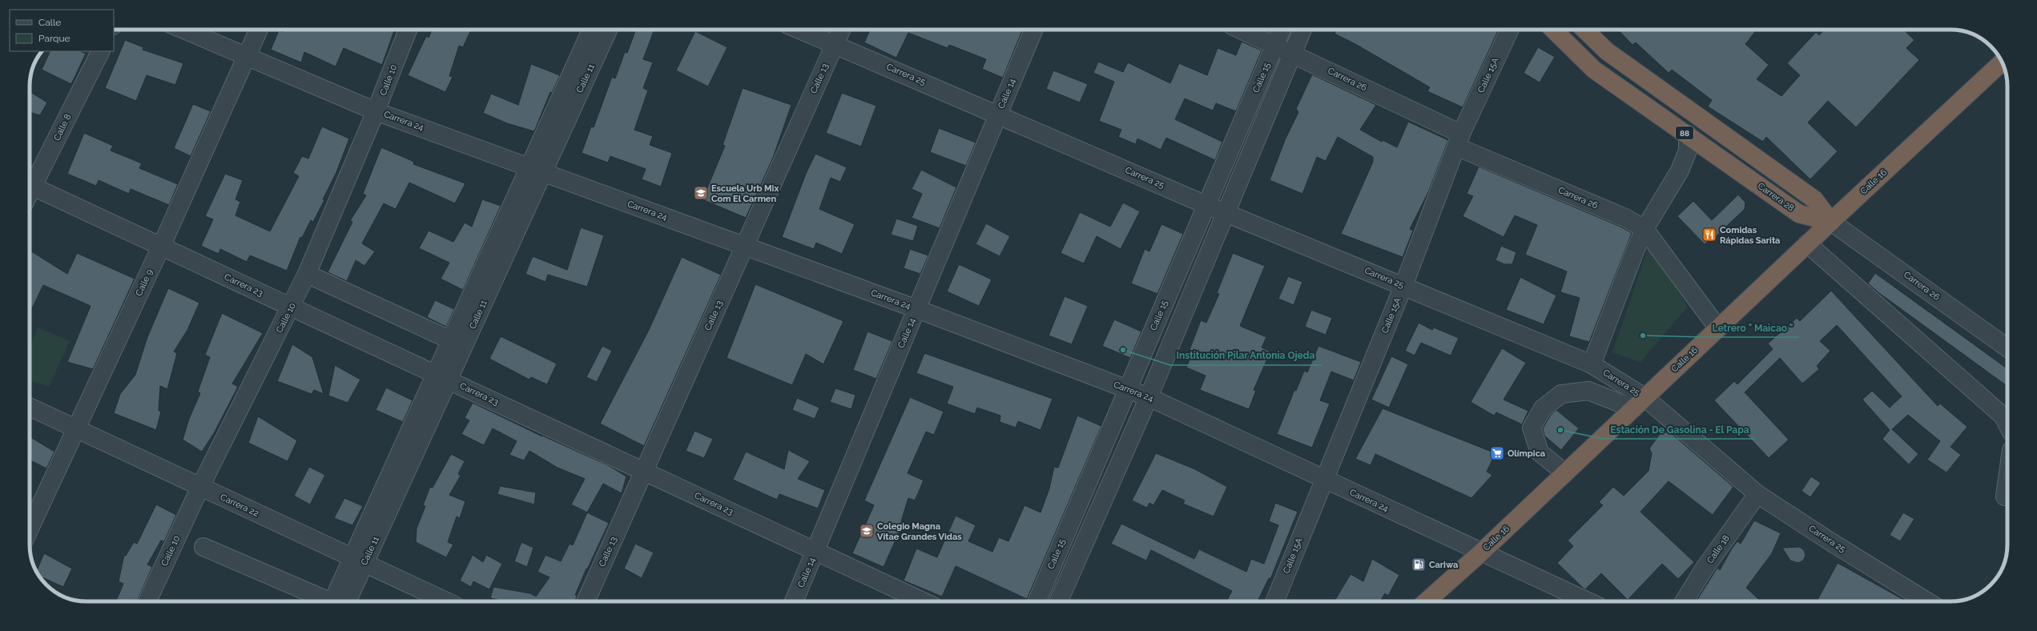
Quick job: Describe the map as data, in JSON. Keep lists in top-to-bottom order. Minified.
{"streets":{"highway":["88","Calle 16","Carrera 28"],"street":["Carrera 25","Calle 15A","Calle 15","Calle 11","Calle 13","Carrera 26","Calle 10","Calle 14","Carrera 24","Calle 8","Calle 9","Carrera 23","Carrera 22","Calle 18"]},"crossings":[["Carrera 25","Calle 15A"],["Carrera 25","Calle 15"],["Carrera 25","Calle 13"],["Carrera 25","Calle 14"],["Carrera 25","Calle 16"],["Carrera 25","Calle 18"],["Calle 15A","Carrera 26"],["Calle 15A","Carrera 24"],["Calle 15","Carrera 26"],["Calle 15","Carrera 24"],["Calle 11","Carrera 24"],["Calle 11","Carrera 23"],["Calle 11","Carrera 22"],["Calle 13","Carrera 24"],["Calle 13","Carrera 23"],["Carrera 26","88"],["Carrera 26","Calle 16"],["Carrera 26","Carrera 28"],["Calle 10","Carrera 24"],["Calle 10","Carrera 23"],["Calle 10","Carrera 22"],["Calle 14","Carrera 24"],["Calle 14","Carrera 23"],["Carrera 24","Calle 16"],["Carrera 24","Calle 9"],["88","Calle 16"],["88","Carrera 28"],["Calle 16","Carrera 28"],["Calle 9","Carrera 23"],["Calle 9","Carrera 22"]],"places":{"school or university":["Escuela Urb Mix Com El Carmen","Colegio Magna Vitae Grandes Vidas"],"restaurant":["Comidas Rápidas Sarita"],"other":["Letrero \" Maicao \"","Institución Pilar Antonia Ojeda","Estación De Gasolina - El Papa"],"supermarket":["Olímpica"],"fuel station":["Cariwa"]},"legend":["Calle","Parque"]}
